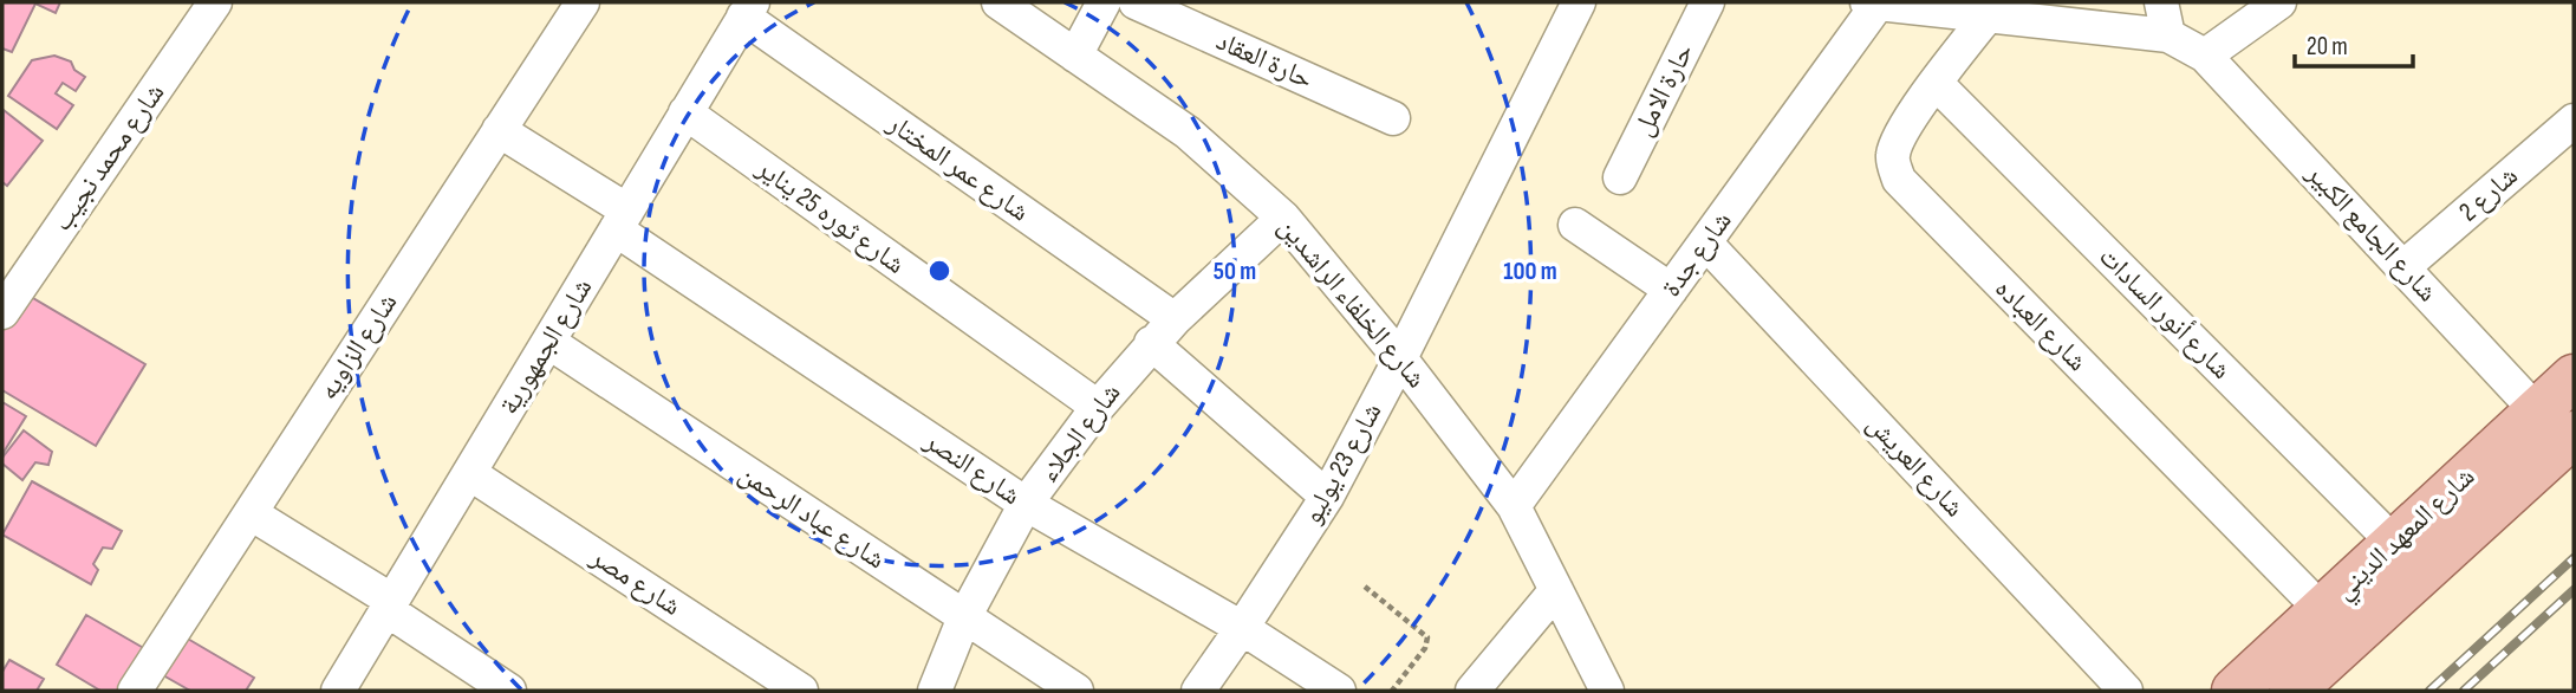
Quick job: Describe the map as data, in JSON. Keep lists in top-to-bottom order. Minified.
{"streets":{"main road":["شارع المعهد الديني"],"street":["حارة العقاد","حارة الامل","شارع محمد نجيب","شارع عمر المختار","شارع 2","شارع ثوره 25 يناير","شارع الجامع الكبير","شارع جدة","شارع الخلفاء الراشدين","شارع أنور السادات","شارع العباده","شارع الزاويه","شارع الجمهورية","شارع الجلاء","شارع 23 يوليو","شارع العريش","شارع النصر","شارع عباد الرحمن","شارع مصر"]},"crossings":[["شارع عمر المختار","شارع الجمهورية"],["شارع عمر المختار","شارع الجلاء"],["شارع 2","شارع الجامع الكبير"],["شارع ثوره 25 يناير","شارع الجمهورية"],["شارع ثوره 25 يناير","شارع الجلاء"],["شارع الجامع الكبير","شارع المعهد الديني"],["شارع جدة","شارع الخلفاء الراشدين"],["شارع جدة","شارع العريش"],["شارع الخلفاء الراشدين","شارع الجلاء"],["شارع الخلفاء الراشدين","شارع 23 يوليو"],["شارع أنور السادات","شارع العباده"],["شارع أنور السادات","شارع المعهد الديني"],["شارع العباده","شارع المعهد الديني"],["شارع الزاويه","شارع النصر"],["شارع الجمهورية","شارع النصر"],["شارع الجمهورية","شارع عباد الرحمن"],["شارع الجمهورية","شارع مصر"],["شارع الجلاء","شارع النصر"],["شارع الجلاء","شارع عباد الرحمن"],["شارع 23 يوليو","شارع النصر"]],"scale_bar":"20 m","rings":["50 m","100 m"]}
